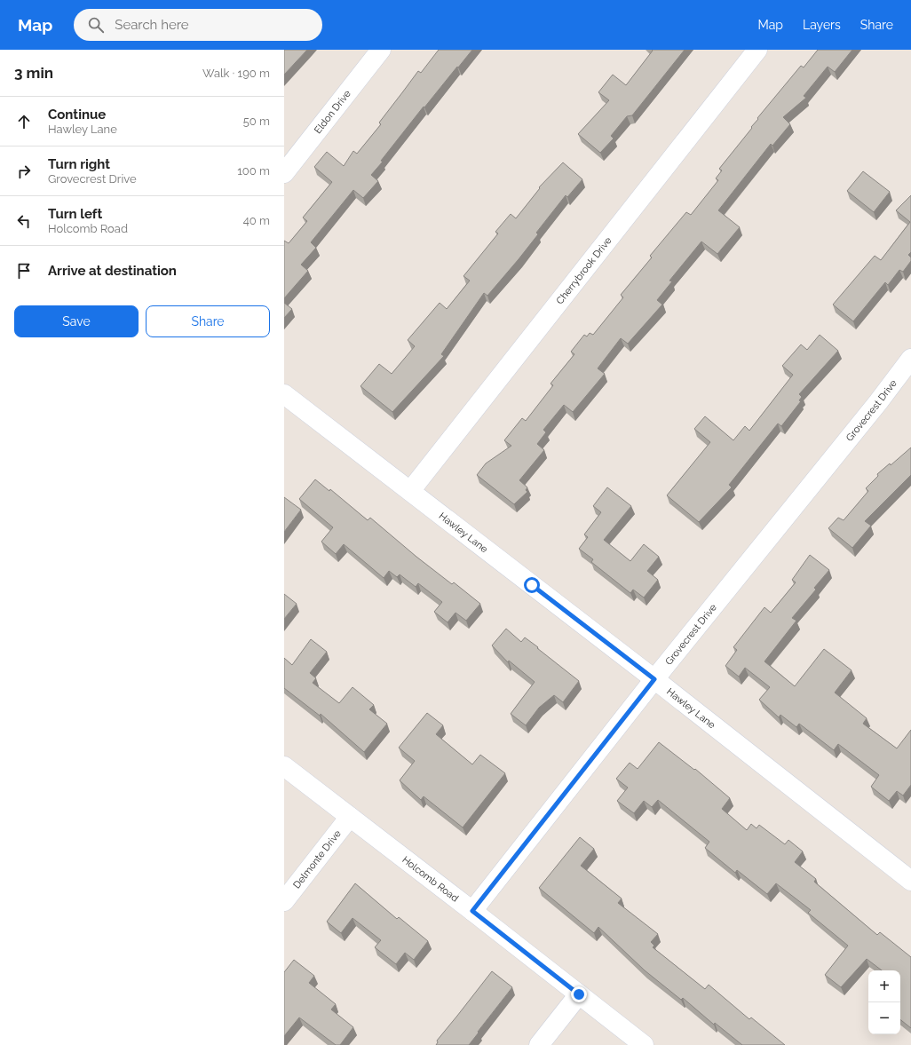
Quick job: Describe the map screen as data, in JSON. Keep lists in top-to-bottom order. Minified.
{"streets":{"street":["Eldon Drive","Cherrybrook Drive","Grovecrest Drive","Hawley Lane","Delmonte Drive","Holcomb Road"]},"crossings":[["Cherrybrook Drive","Hawley Lane"],["Grovecrest Drive","Hawley Lane"],["Grovecrest Drive","Holcomb Road"],["Delmonte Drive","Holcomb Road"]],"page":{"header":"Map","search":"Search here","nav":["Map","Layers","Share"],"heading":["3 min","Walk · 190 m"],"list":[["Continue","Hawley Lane","50 m"],["Turn right","Grovecrest Drive","100 m"],["Turn left","Holcomb Road","40 m"],"Arrive at destination"],"buttons":["Save","Share"],"map_buttons":["+","−"]}}
